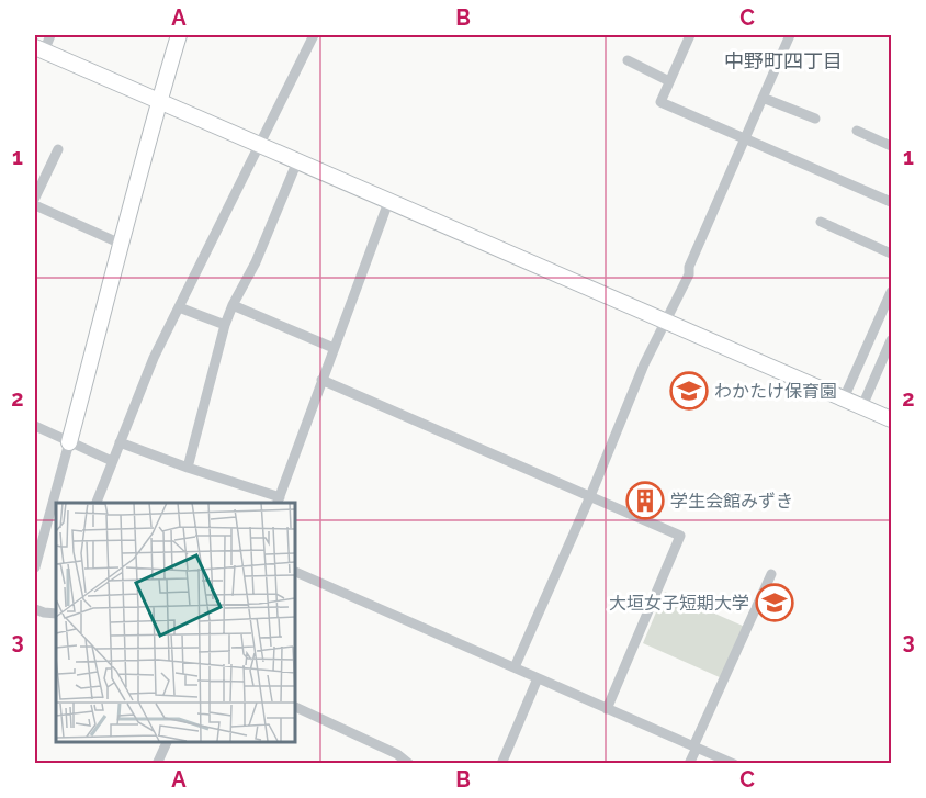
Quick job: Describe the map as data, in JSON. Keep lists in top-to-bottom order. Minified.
{"districts":["中野町四丁目"],"places":{"school or university":["わかたけ保育園","大垣女子短期大学"],"building":["学生会館みずき"]},"grid":{"columns":["A","B","C"],"rows":["1","2","3"]}}
